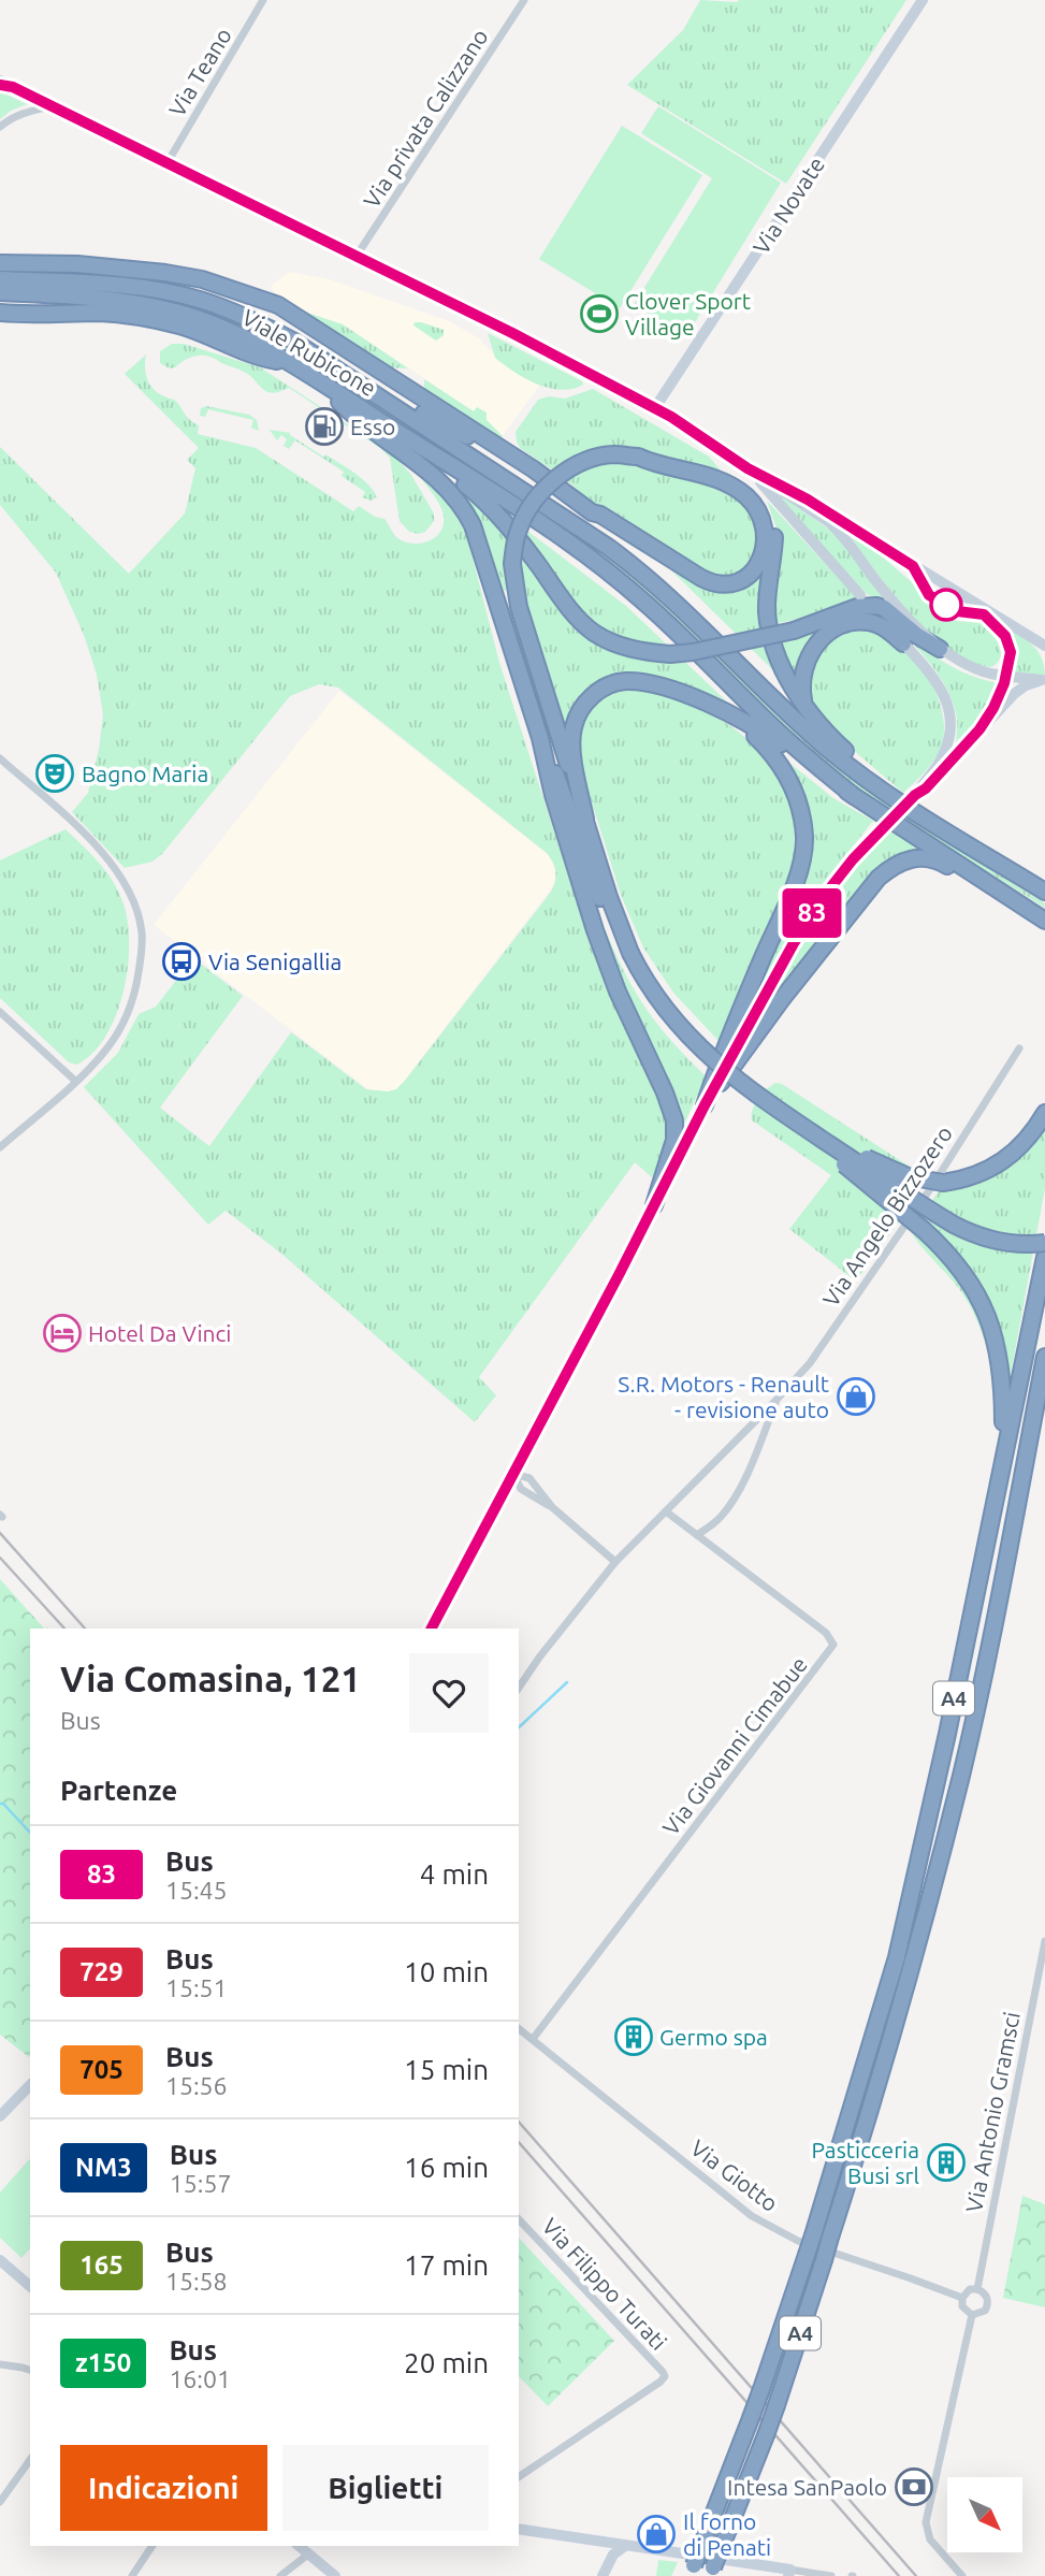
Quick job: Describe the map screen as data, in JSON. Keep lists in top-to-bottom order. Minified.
{"streets":{"highway":["Viale Rubicone","A4"],"street":["Via Teano","Via privata Calizzano","Via Novate","Via Angelo Bizzozero","Via Giovanni Cimabue","Via Antonio Gramsci","Via Giotto","Via Filippo Turati"]},"crossings":[["Via Angelo Bizzozero","Via Giovanni Cimabue"],["Via Giovanni Cimabue","Via Giotto"],["Via Antonio Gramsci","Via Giotto"]],"places":{"sports":["Clover Sport Village"],"fuel station":["Esso"],"theatre":["Bagno Maria"],"bus stop":["Via Senigallia"],"hotel":["Hotel Da Vinci"],"shop":["S.R. Motors - Renault - revisione auto","Il forno di Penati"],"building":["Germo spa","Pasticceria Busi srl"],"bank":["Intesa SanPaolo"]},"lines":["bus line 83"],"north":"bottom right","page":{"on_map":"83","heading":[["Via Comasina, 121","Bus"],"Partenze"],"list":[{"mark":"83","name":"Bus","note":"15:45","value":"4 min"},{"mark":"729","name":"Bus","note":"15:51","value":"10 min"},{"mark":"705","name":"Bus","note":"15:56","value":"15 min"},{"mark":"NM3","name":"Bus","note":"15:57","value":"16 min"},{"mark":"165","name":"Bus","note":"15:58","value":"17 min"},{"mark":"z150","name":"Bus","note":"16:01","value":"20 min"}],"buttons":["Indicazioni","Biglietti"]}}
